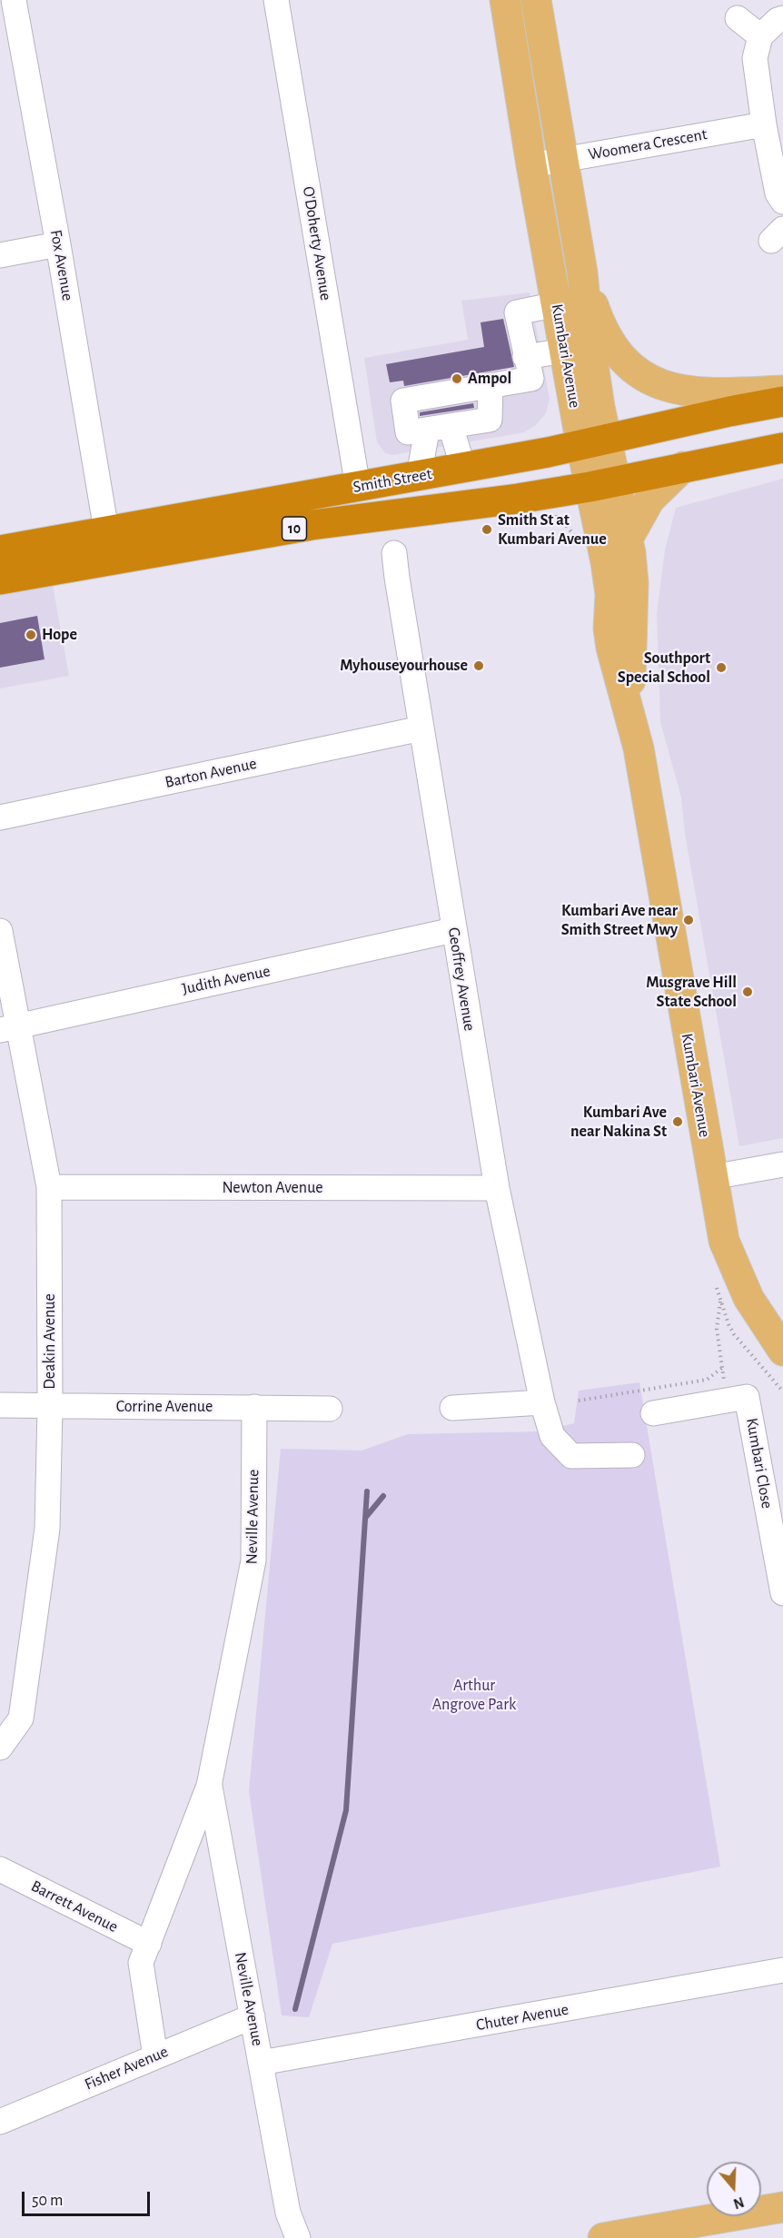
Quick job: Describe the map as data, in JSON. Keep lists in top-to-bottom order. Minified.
{"streets":{"highway":["Smith Street","10"],"main road":["Kumbari Avenue"],"street":["Woomera Crescent","O'Doherty Avenue","Fox Avenue","Barton Avenue","Geoffrey Avenue","Judith Avenue","Newton Avenue","Deakin Avenue","Corrine Avenue","Kumbari Close","Neville Avenue","Barrett Avenue","Chuter Avenue","Fisher Avenue"]},"crossings":[["Woomera Crescent","Kumbari Avenue"],["O'Doherty Avenue","Smith Street"],["Fox Avenue","Smith Street"],["Kumbari Avenue","Smith Street"],["Barton Avenue","Geoffrey Avenue"],["Geoffrey Avenue","Judith Avenue"],["Geoffrey Avenue","Newton Avenue"],["Judith Avenue","Deakin Avenue"],["Newton Avenue","Deakin Avenue"],["Deakin Avenue","Corrine Avenue"],["Corrine Avenue","Neville Avenue"],["Neville Avenue","Barrett Avenue"],["Neville Avenue","Chuter Avenue"],["Neville Avenue","Fisher Avenue"]],"parks":["Arthur Angrove Park"],"places":["Ampol","Smith St at Kumbari Avenue","Hope","Myhouseyourhouse","Southport Special School","Kumbari Ave near Smith Street Mwy","Musgrave Hill State School","Kumbari Ave near Nakina St"],"scale_bar":"50 m","north":"bottom"}
